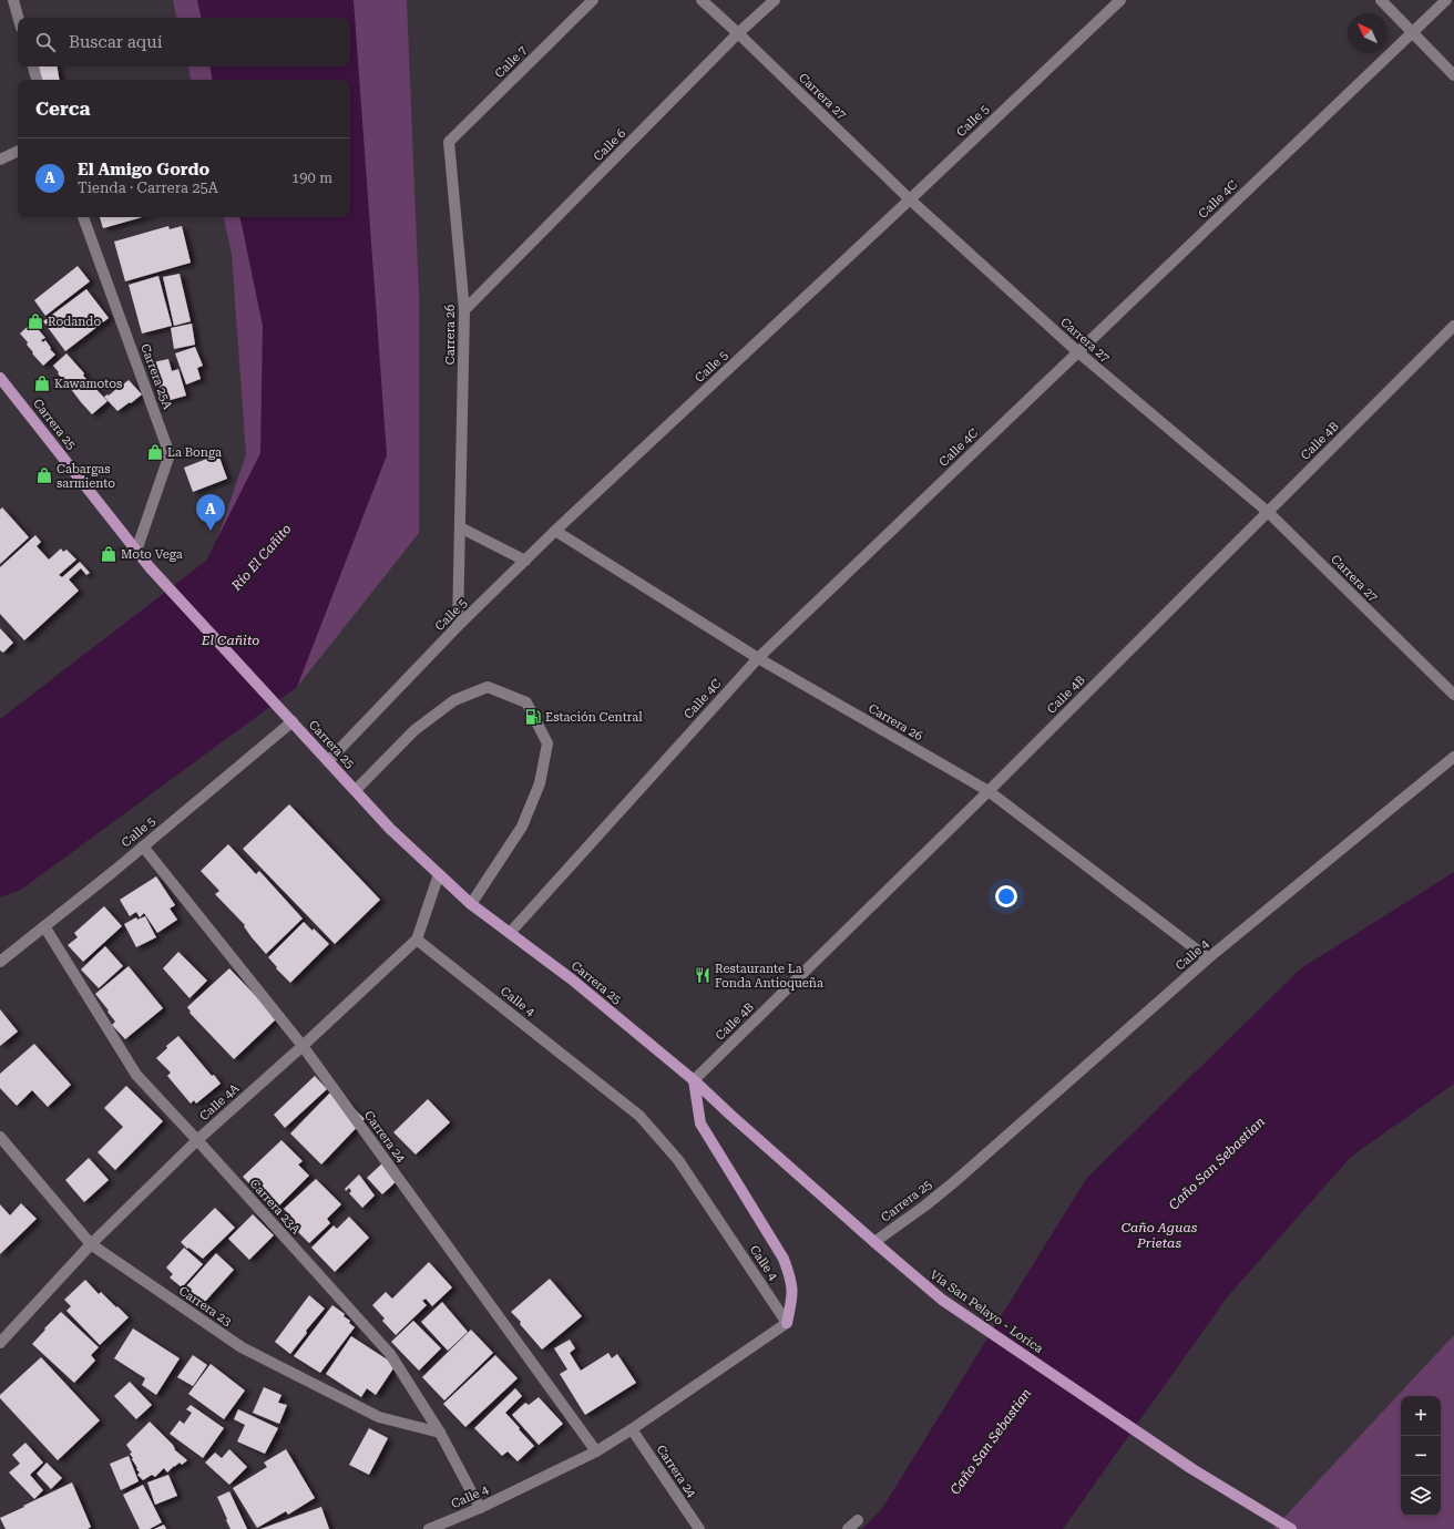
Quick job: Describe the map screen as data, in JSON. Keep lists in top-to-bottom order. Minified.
{"streets":{"main road":["Carrera 25","Vía San Pelayo - Lorica"],"street":["Calle 7","Carrera 27","Calle 5","Calle 6","Calle 4C","Carrera 26","Carrera 25A","Calle 4B","Calle 4","Calle 4A","Carrera 24","Carrera 23A","Carrera 23"]},"crossings":[["Calle 7","Carrera 26"],["Carrera 27","Calle 5"],["Carrera 27","Calle 6"],["Carrera 27","Calle 4C"],["Carrera 27","Calle 4B"],["Calle 5","Carrera 26"],["Calle 5","Carrera 25"],["Calle 5","Carrera 24"],["Calle 5","Carrera 23A"],["Calle 6","Carrera 26"],["Calle 4C","Carrera 26"],["Calle 4C","Carrera 25"],["Carrera 26","Calle 4B"],["Carrera 26","Calle 4"],["Carrera 25A","Carrera 25"],["Carrera 25","Calle 4B"],["Carrera 25","Calle 4"],["Carrera 25","Calle 4A"],["Carrera 25","Vía San Pelayo - Lorica"],["Calle 4B","Vía San Pelayo - Lorica"],["Calle 4","Calle 4A"],["Calle 4","Carrera 24"],["Calle 4","Carrera 23A"],["Calle 4A","Carrera 24"],["Calle 4A","Carrera 23A"],["Calle 4A","Carrera 23"],["Carrera 23A","Carrera 23"]],"water":["Río El Cañito","El Cañito","Caño San Sebastian","Caño Aguas Prietas"],"places":{"shop":["Rodando","Kawamotos","La Bonga","Cabargas sarmiento","Moto Vega"],"fuel station":["Estación Central"],"restaurant":["Restaurante La Fonda Antioqueña"]},"north":"top left","page":{"search":"Buscar aquí","heading":"Cerca","list":[{"mark":"A","name":"El Amigo Gordo","note":"Tienda · Carrera 25A","value":"190 m"}],"pins":"A","map_buttons":["+","−"]}}
